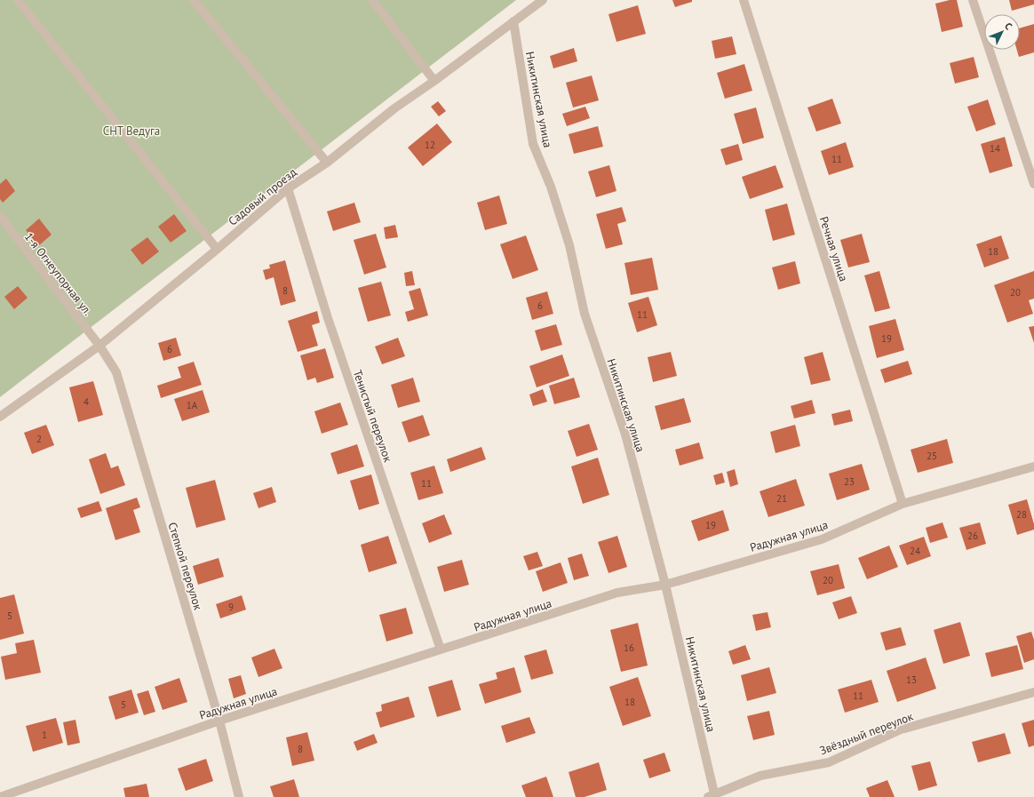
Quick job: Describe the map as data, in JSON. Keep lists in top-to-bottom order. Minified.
{"streets":{"street":["Никитинская улица","Садовый проезд","Речная улица","1-я Огнеупорная ул.","Тенистый переулок","Радужная улица","Степной переулок","Звёздный переулок"]},"crossings":[["Никитинская улица","Садовый проезд"],["Никитинская улица","Радужная улица"],["Никитинская улица","Звёздный переулок"],["Садовый проезд","1-я Огнеупорная ул."],["Садовый проезд","Тенистый переулок"],["Садовый проезд","Степной переулок"],["Речная улица","Радужная улица"],["1-я Огнеупорная ул.","Степной переулок"],["Тенистый переулок","Радужная улица"],["Радужная улица","Степной переулок"]],"parks":["СНТ Ведуга"],"house_numbers":["12","14","11","18","8","20","6","11","19","6","4","1А","2","25","23","11","21","28","19","26","24","20","9","5","16","13","11","18","5","1","8"],"north":"top right"}
